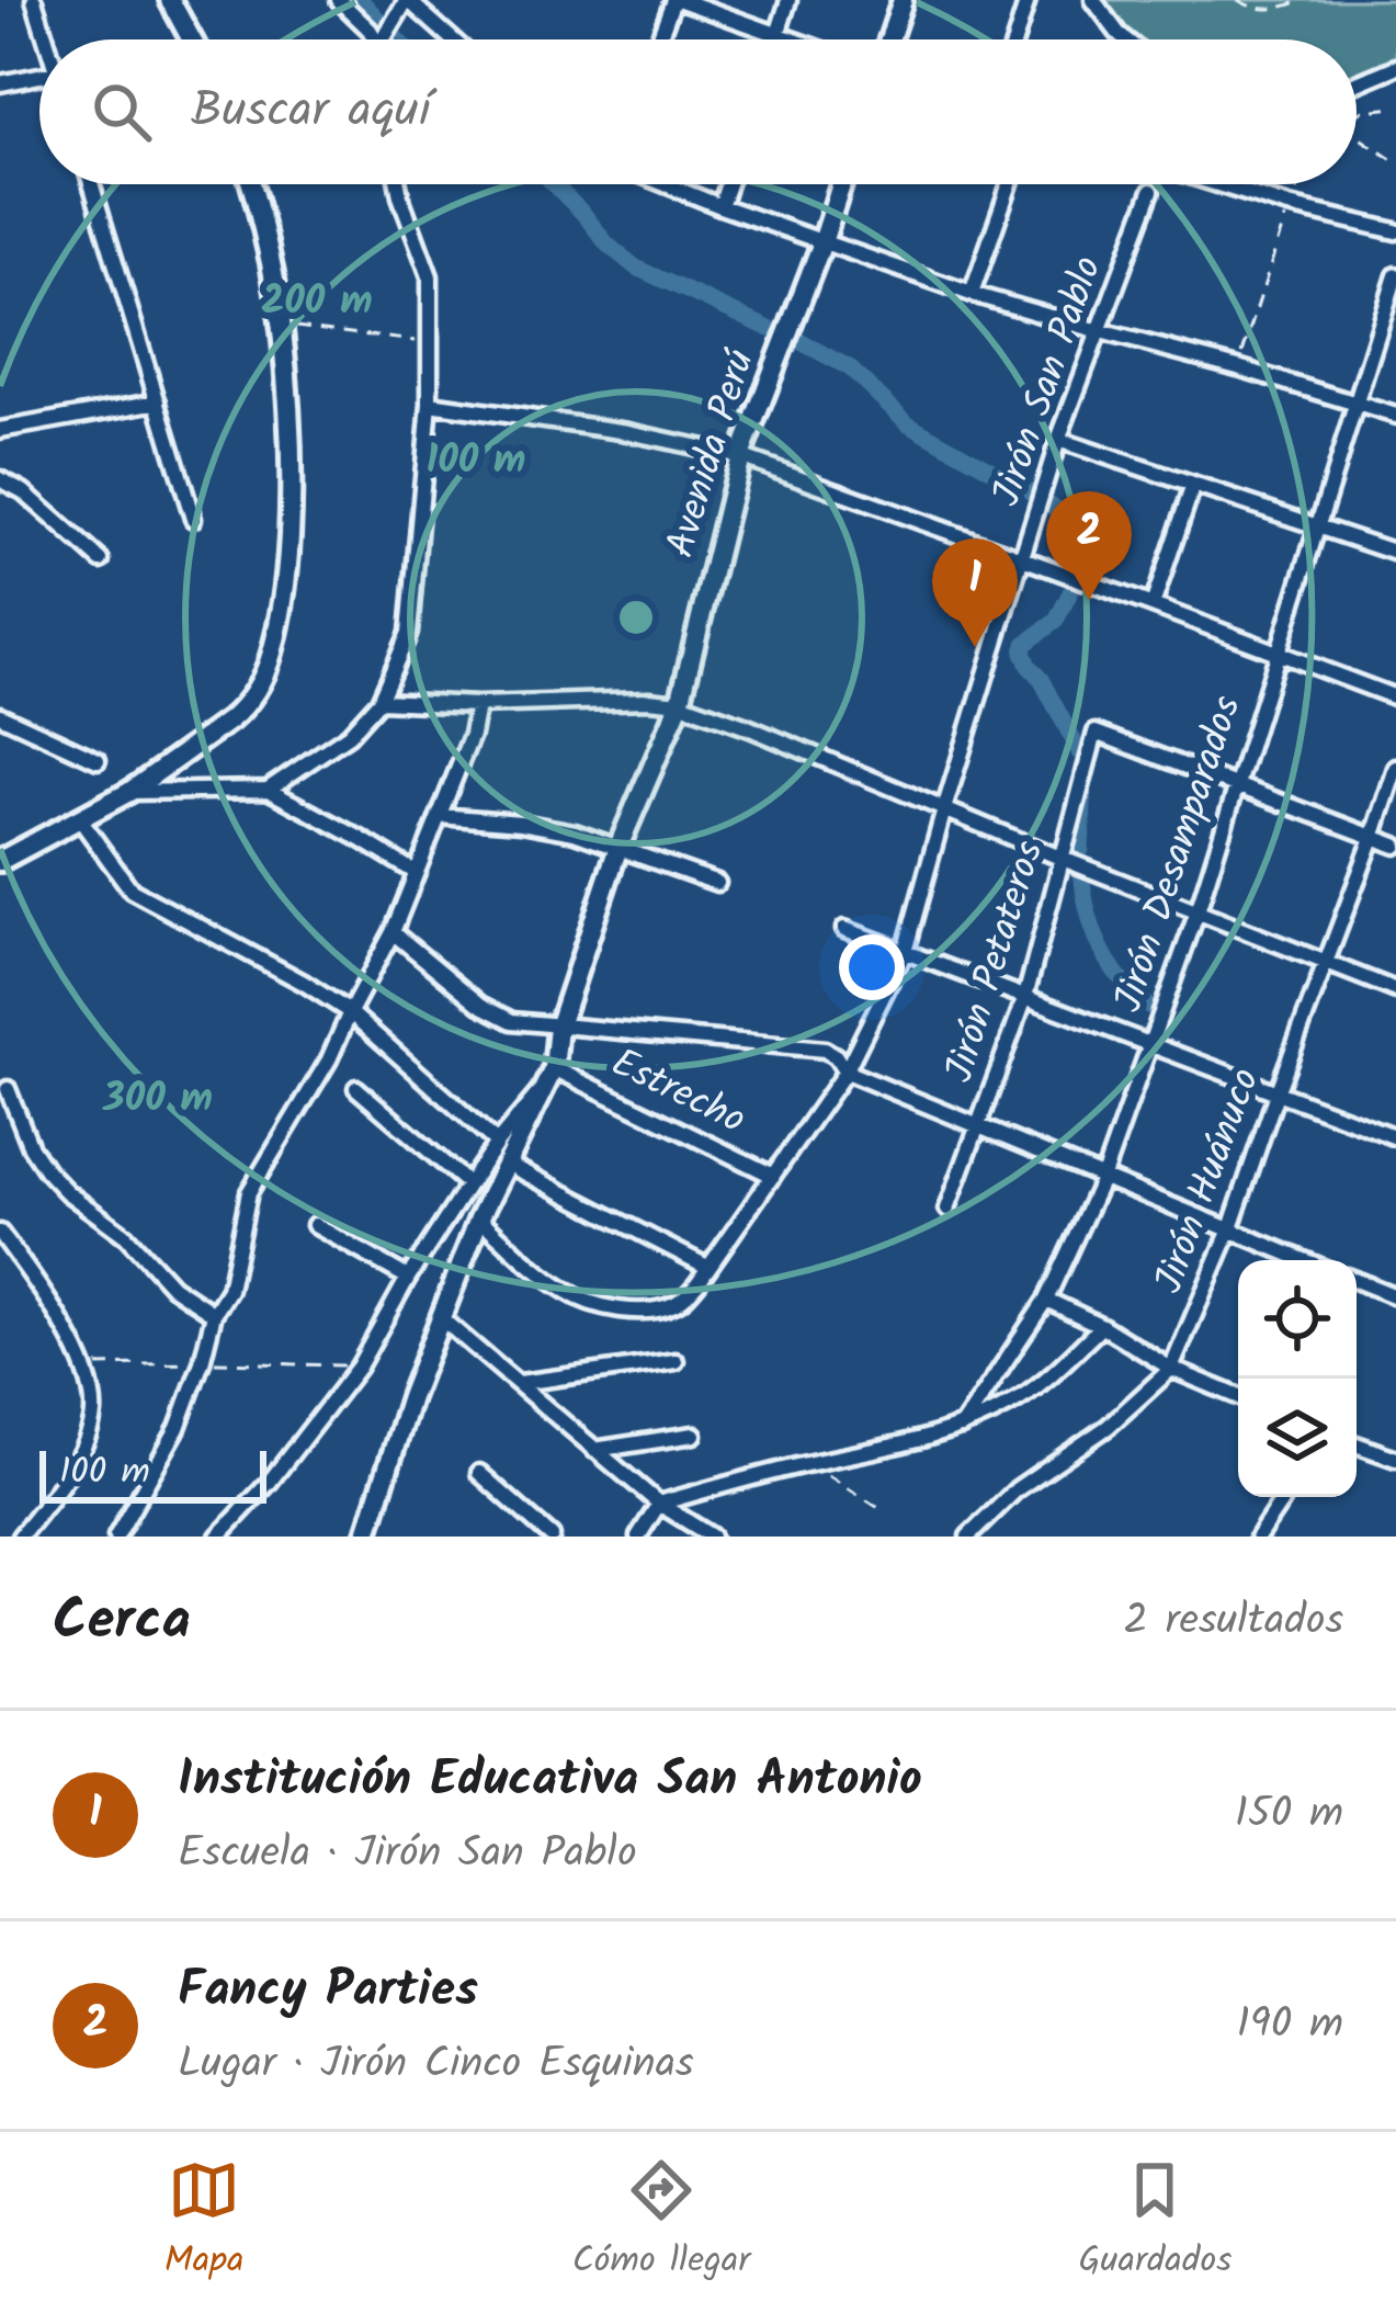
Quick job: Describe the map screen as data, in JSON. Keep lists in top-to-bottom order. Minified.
{"streets":{"street":["Jirón San Pablo","Avenida Perú","Jirón Desamparados","Jirón Petateros","Estrecho","Jirón Huánuco"]},"crossings":[["Jirón San Pablo","Estrecho"],["Avenida Perú","Estrecho"],["Jirón Desamparados","Jirón Petateros"]],"scale_bar":"100 m","page":{"search":"Buscar aquí","pins":["2","1"],"scale":"100 m","heading":["Cerca","2 resultados"],"list":[{"mark":"1","name":"Institución Educativa San Antonio","note":"Escuela · Jirón San Pablo","value":"150 m"},{"mark":"2","name":"Fancy Parties","note":"Lugar · Jirón Cinco Esquinas","value":"190 m"}],"nav":["Mapa","Cómo llegar","Guardados"]},"rings":["200 m","100 m","300 m"]}
